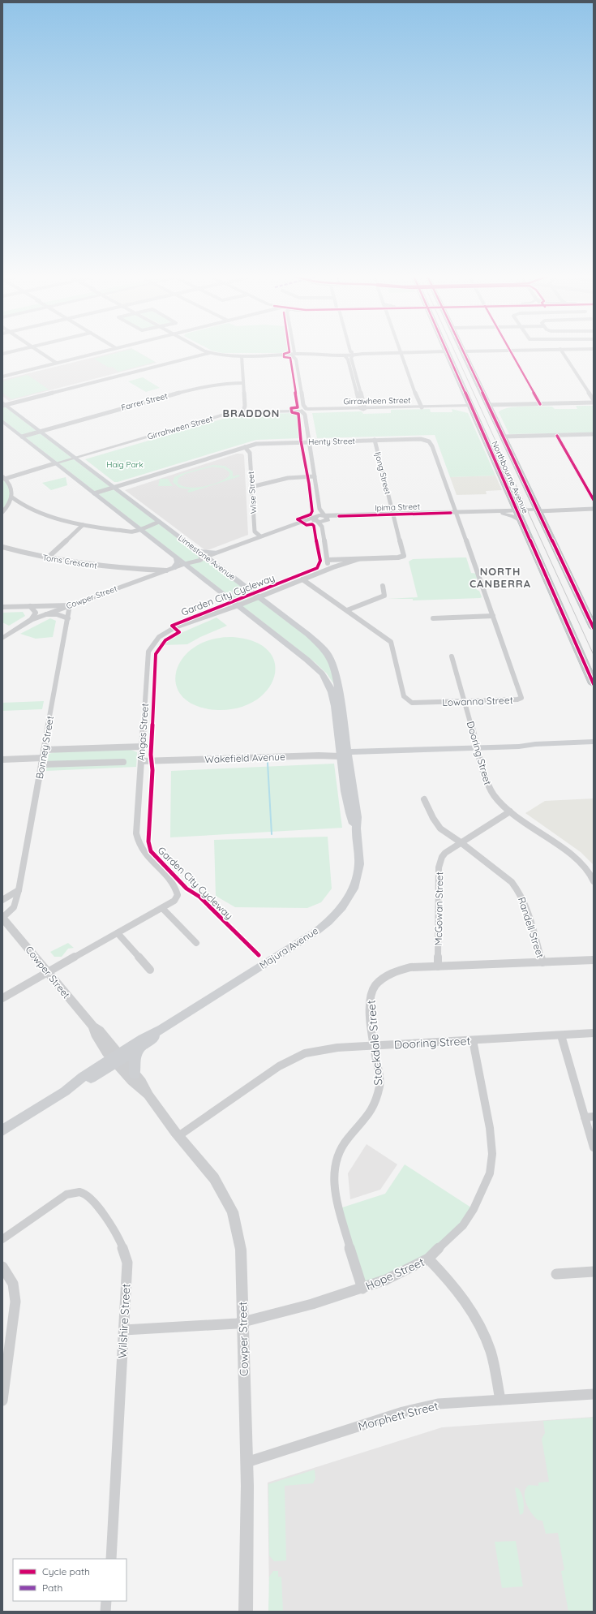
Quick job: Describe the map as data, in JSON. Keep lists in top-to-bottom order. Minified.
{"streets":{"highway":["Girrawheen Street","Northbourne Avenue"],"main road":["Limestone Avenue","Wakefield Avenue","Majura Avenue"],"street":["Farrer Street","Girrahween Street","Henty Street","Ijong Street","Wise Street","Ipima Street","Toms Crescent","Cowper Street","Lowanna Street","Angas Street","Bonney Street","Dooring Street","McGowan Street","Randell Street","Stockdale Street","Hope Street","Wilshire Street","Morphett Street"],"cycle path":["Garden City Cycleway"]},"crossings":[["Girrawheen Street","Girrahween Street"],["Girrawheen Street","Northbourne Avenue"],["Farrer Street","Limestone Avenue"],["Girrahween Street","Limestone Avenue"],["Henty Street","Ijong Street"],["Henty Street","Wise Street"],["Henty Street","Ipima Street"],["Henty Street","Limestone Avenue"],["Henty Street","Lowanna Street"],["Ijong Street","Ipima Street"],["Ijong Street","Limestone Avenue"],["Ijong Street","Lowanna Street"],["Ijong Street","Angas Street"],["Northbourne Avenue","Ipima Street"],["Ipima Street","Lowanna Street"],["Limestone Avenue","Cowper Street"],["Limestone Avenue","Angas Street"],["Limestone Avenue","Wakefield Avenue"],["Limestone Avenue","Majura Avenue"],["Toms Crescent","Cowper Street"],["Cowper Street","Bonney Street"],["Cowper Street","Dooring Street"],["Cowper Street","Majura Avenue"],["Cowper Street","Hope Street"],["Cowper Street","Morphett Street"],["Lowanna Street","Dooring Street"],["Angas Street","Wakefield Avenue"],["Dooring Street","Wakefield Avenue"],["Dooring Street","McGowan Street"],["Dooring Street","Stockdale Street"],["Dooring Street","Hope Street"],["Wakefield Avenue","Majura Avenue"],["McGowan Street","Randell Street"],["McGowan Street","Stockdale Street"],["Randell Street","Stockdale Street"],["Stockdale Street","Hope Street"],["Hope Street","Wilshire Street"]],"districts":["BRADDON","NORTH CANBERRA"],"parks":["Haig Park"],"legend":["Cycle path","Path"]}
